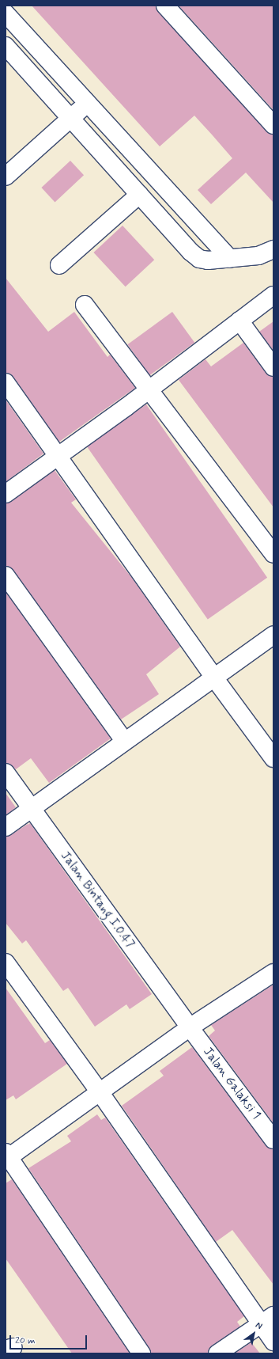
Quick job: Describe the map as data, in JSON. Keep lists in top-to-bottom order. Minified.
{"streets":{"street":["Jalan Bintang I.0.47","Jalan Galaksi 1"]},"crossings":[["Jalan Bintang I.0.47","Jalan Galaksi 1"]],"scale_bar":"20 m","north":"top right"}
